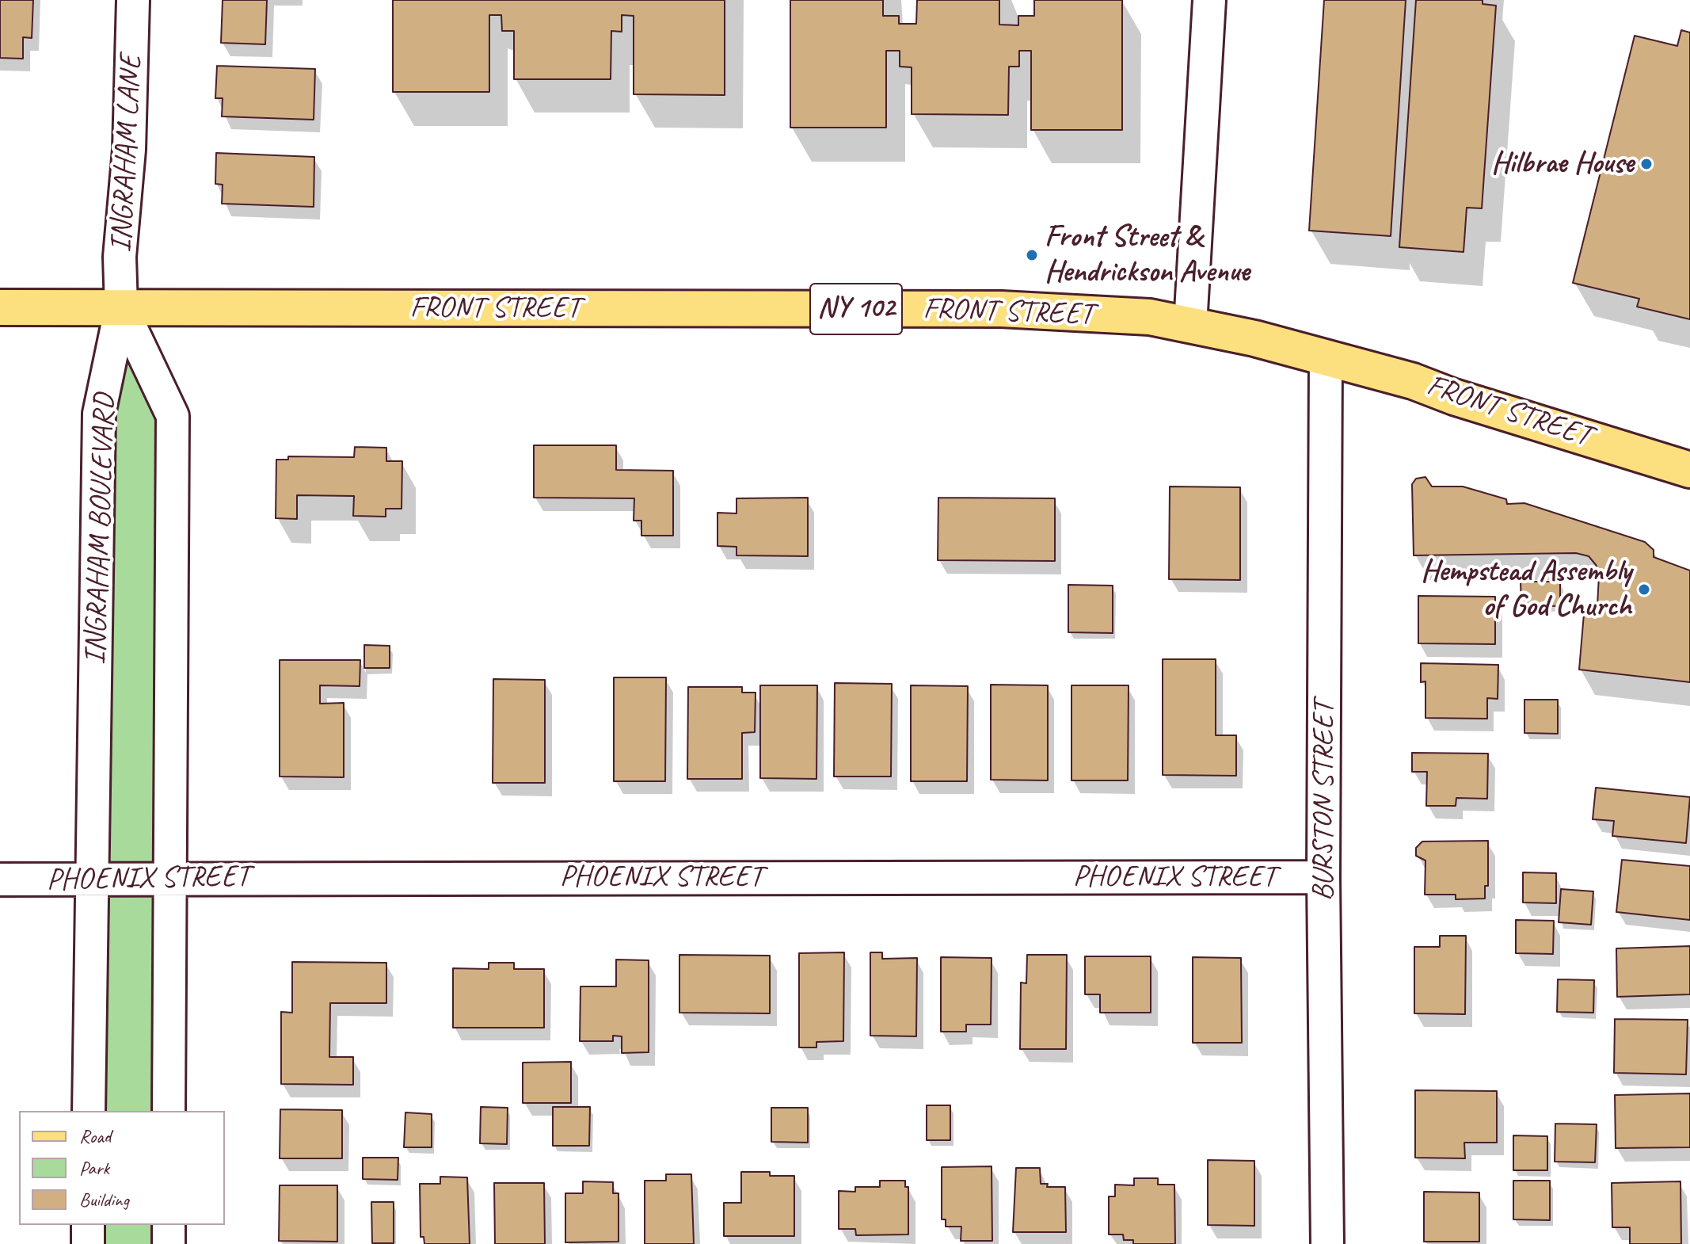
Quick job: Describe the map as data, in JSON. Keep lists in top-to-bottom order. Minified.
{"streets":{"main road":["FRONT STREET","NY 102"],"street":["INGRAHAM LANE","INGRAHAM BOULEVARD","BURSTON STREET","PHOENIX STREET"]},"crossings":[["INGRAHAM LANE","FRONT STREET"],["INGRAHAM LANE","INGRAHAM BOULEVARD"],["FRONT STREET","INGRAHAM BOULEVARD"],["FRONT STREET","BURSTON STREET"],["INGRAHAM BOULEVARD","PHOENIX STREET"],["BURSTON STREET","PHOENIX STREET"]],"places":["Hilbrae House","Front Street & Hendrickson Avenue","Hempstead Assembly of God Church"],"legend":["Road","Park","Building"]}
